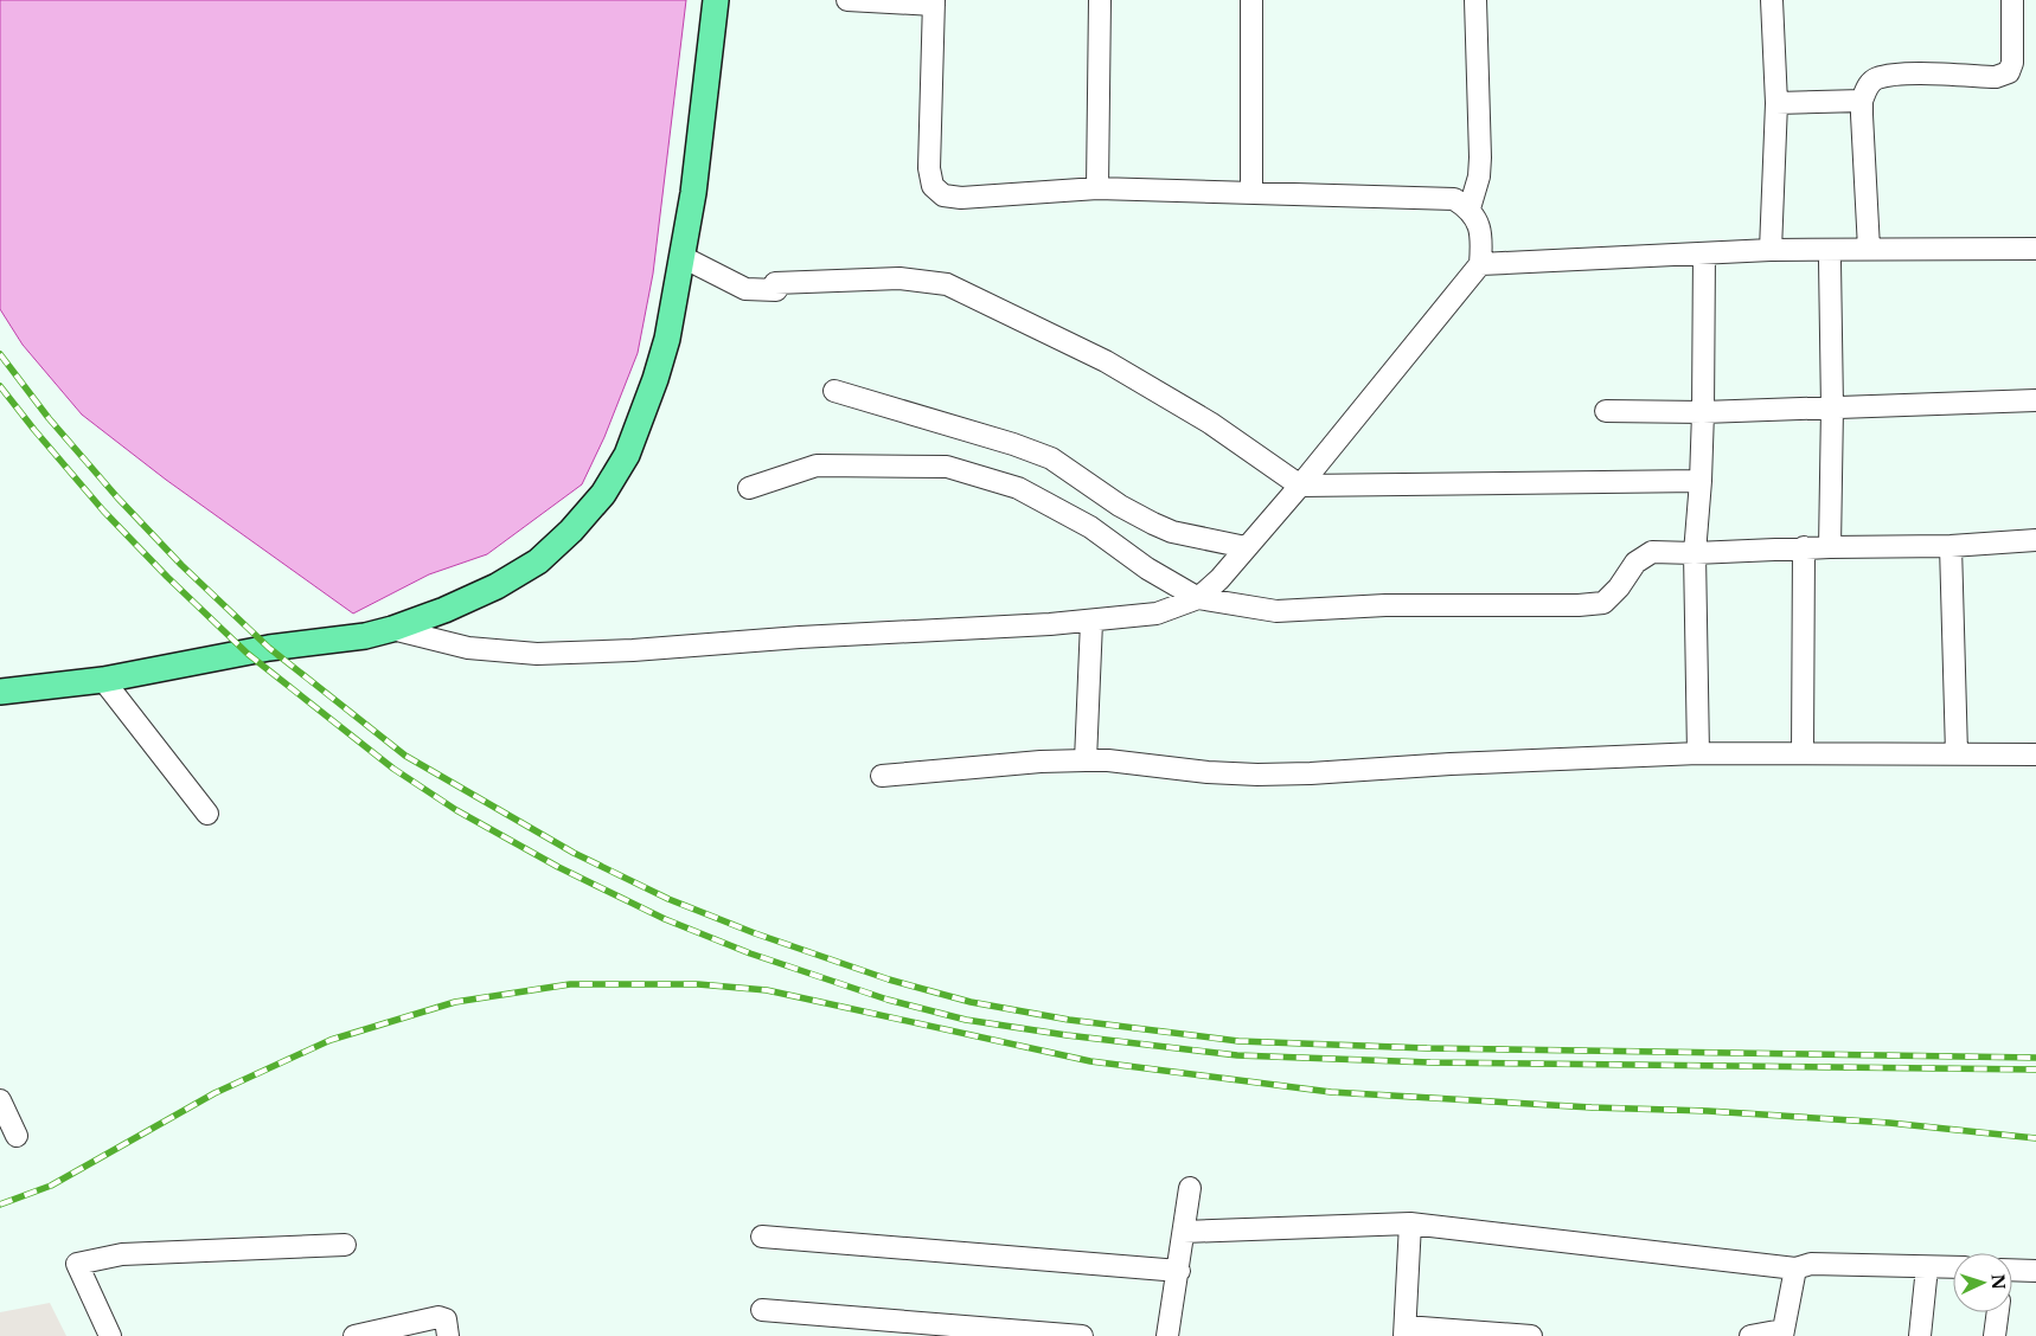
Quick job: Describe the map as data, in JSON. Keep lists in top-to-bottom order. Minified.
{"north":"right"}
